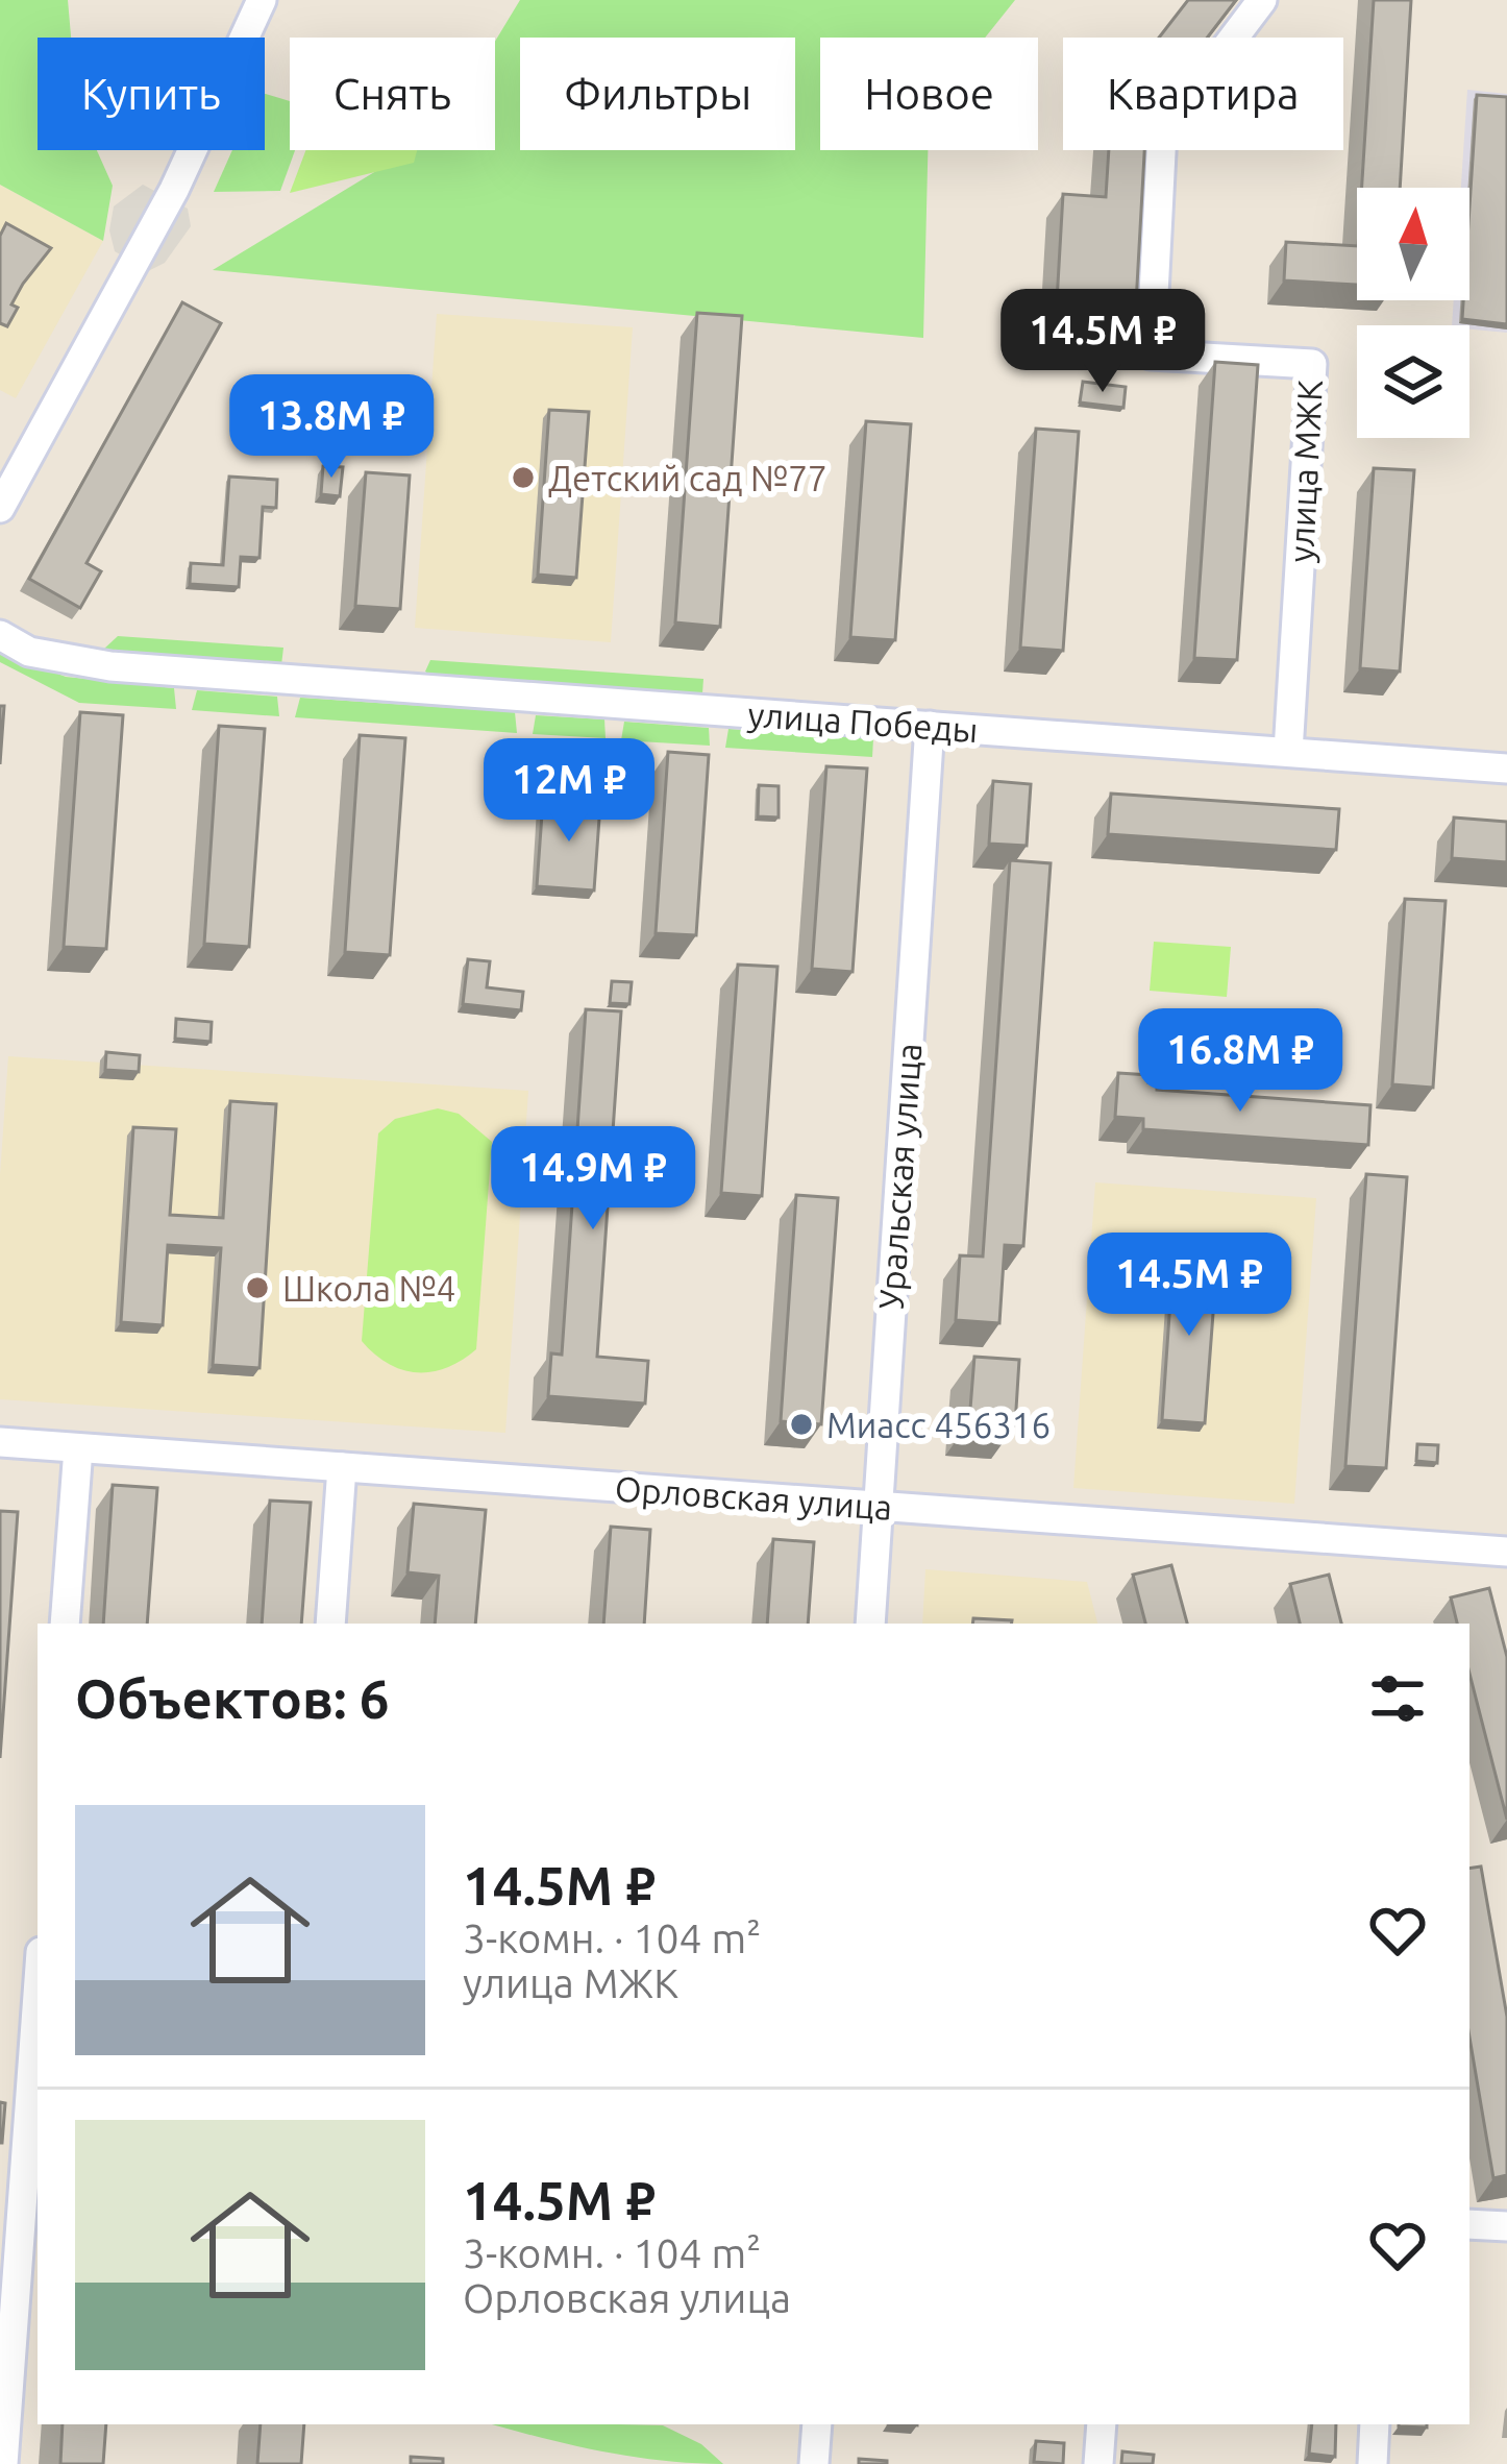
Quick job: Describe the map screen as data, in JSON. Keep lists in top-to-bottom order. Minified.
{"streets":{"street":["улица МЖК","улица Победы","Уральская улица","Орловская улица"]},"crossings":[["улица МЖК","улица Победы"],["улица Победы","Уральская улица"],["Уральская улица","Орловская улица"]],"places":["Детский сад №77","Школа №4","Миасс 456316"],"north":"top","page":{"chip":["Купить","Снять","Фильтры","Новое","Квартира"],"price":["14.5M ₽","13.8M ₽","12M ₽","16.8M ₽","14.9M ₽","14.5M ₽"],"heading":"Объектов: 6","list":[{"name":"14.5M ₽","note":"3-комн. · 104 m² · улица МЖК"},{"name":"14.5M ₽","note":"3-комн. · 104 m² · Орловская улица"}]}}
